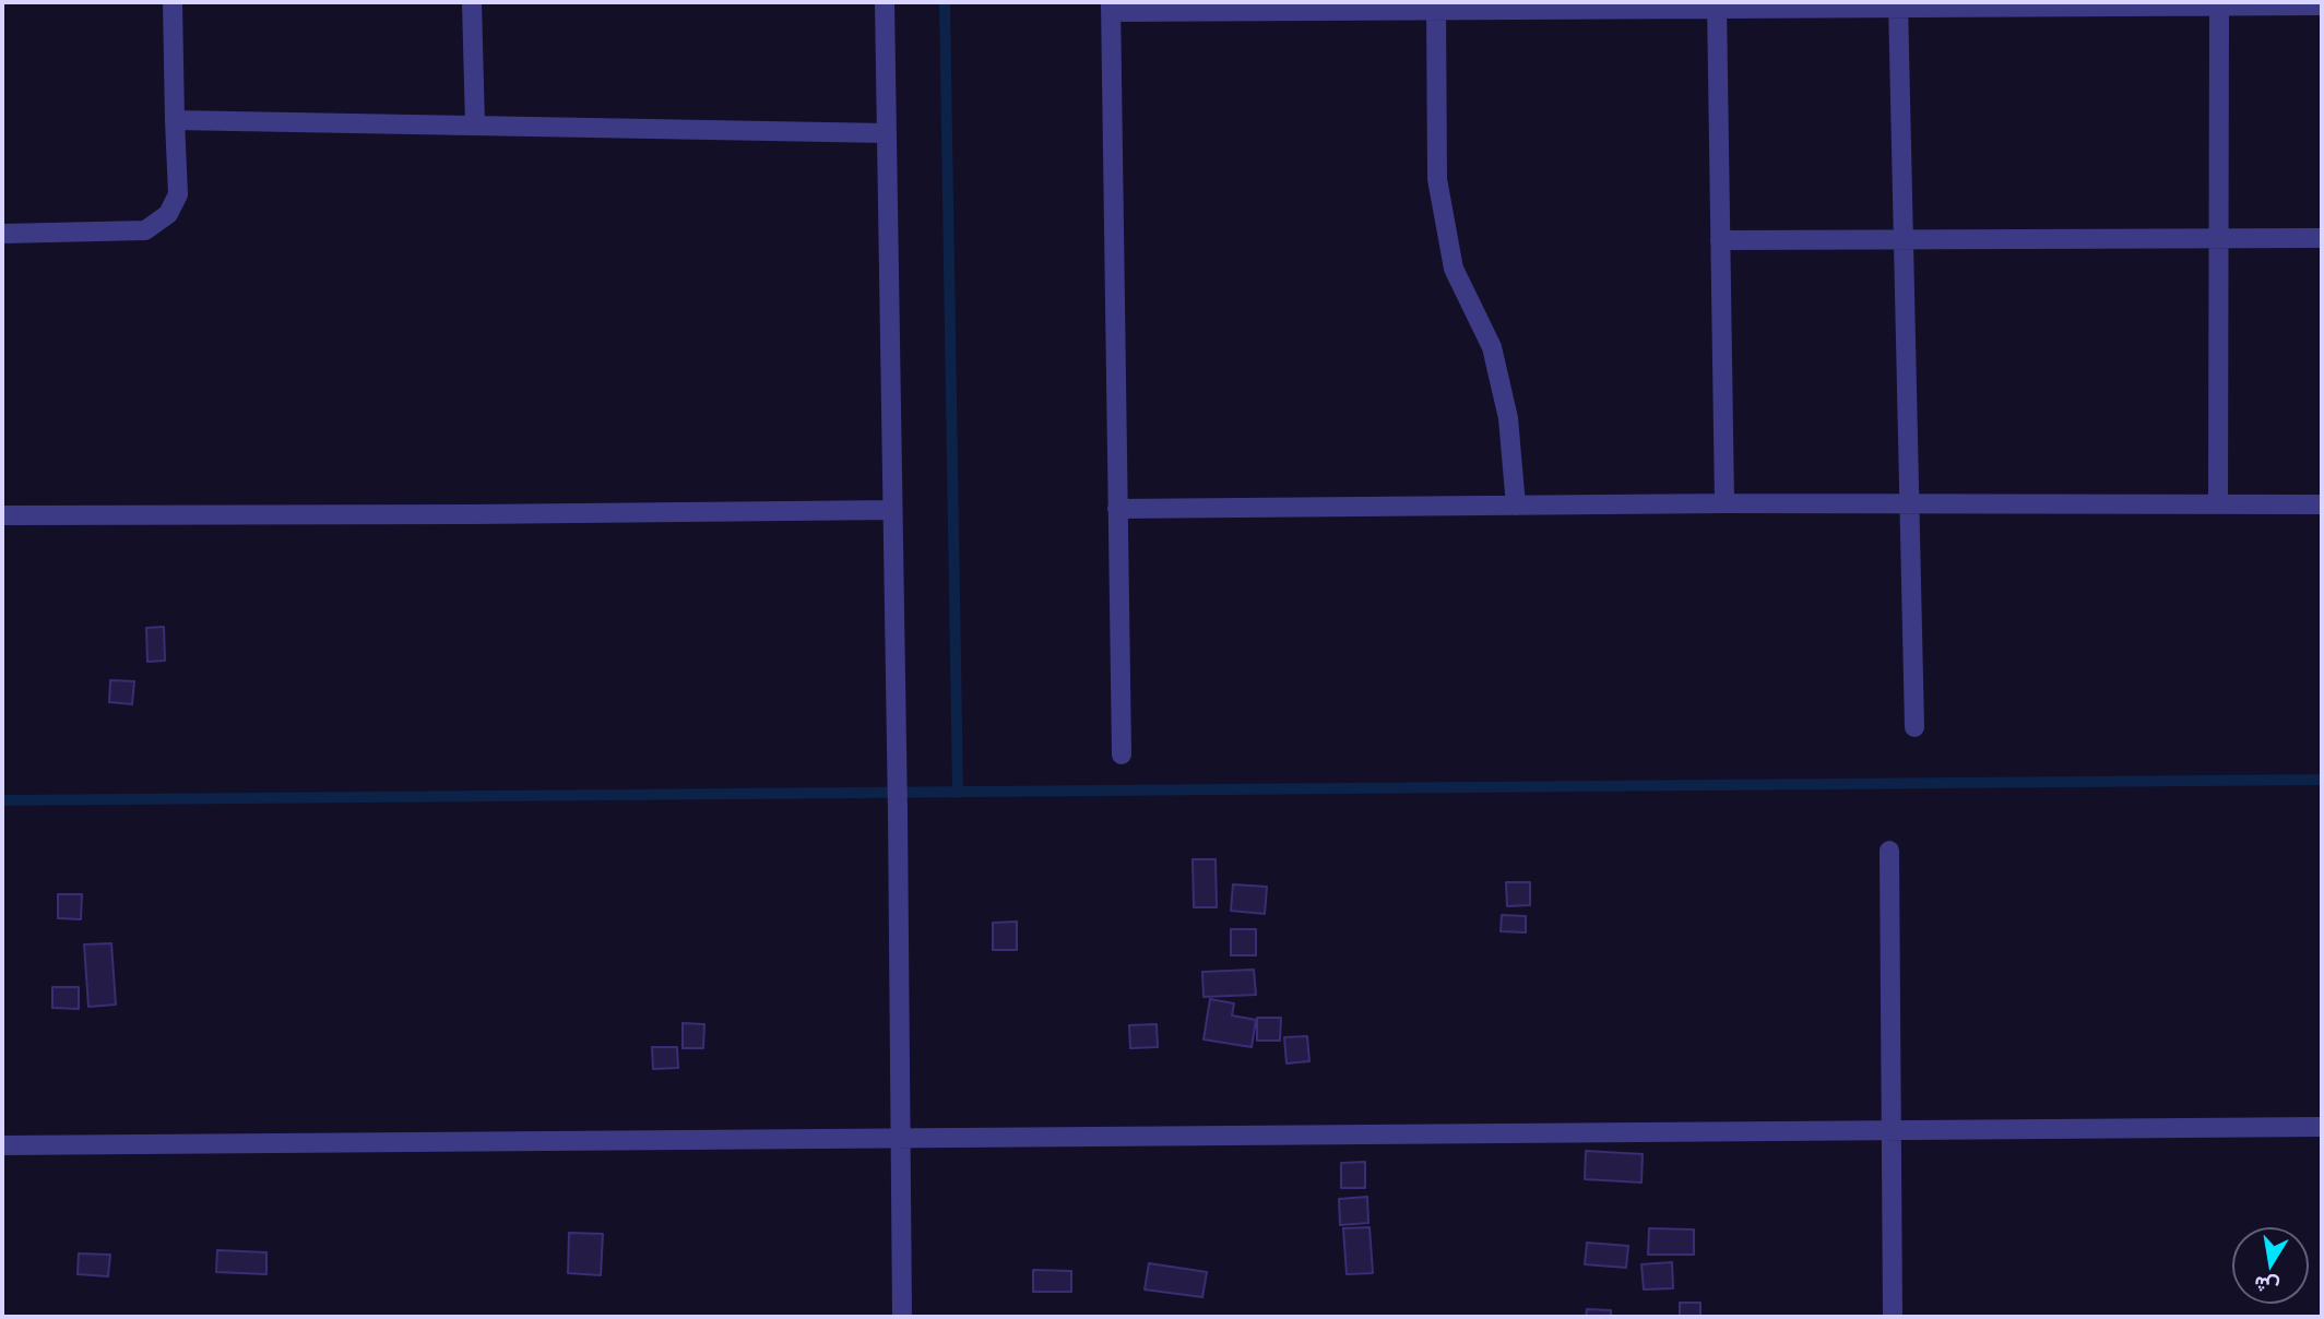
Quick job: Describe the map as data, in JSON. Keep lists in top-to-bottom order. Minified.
{"north":"bottom"}
